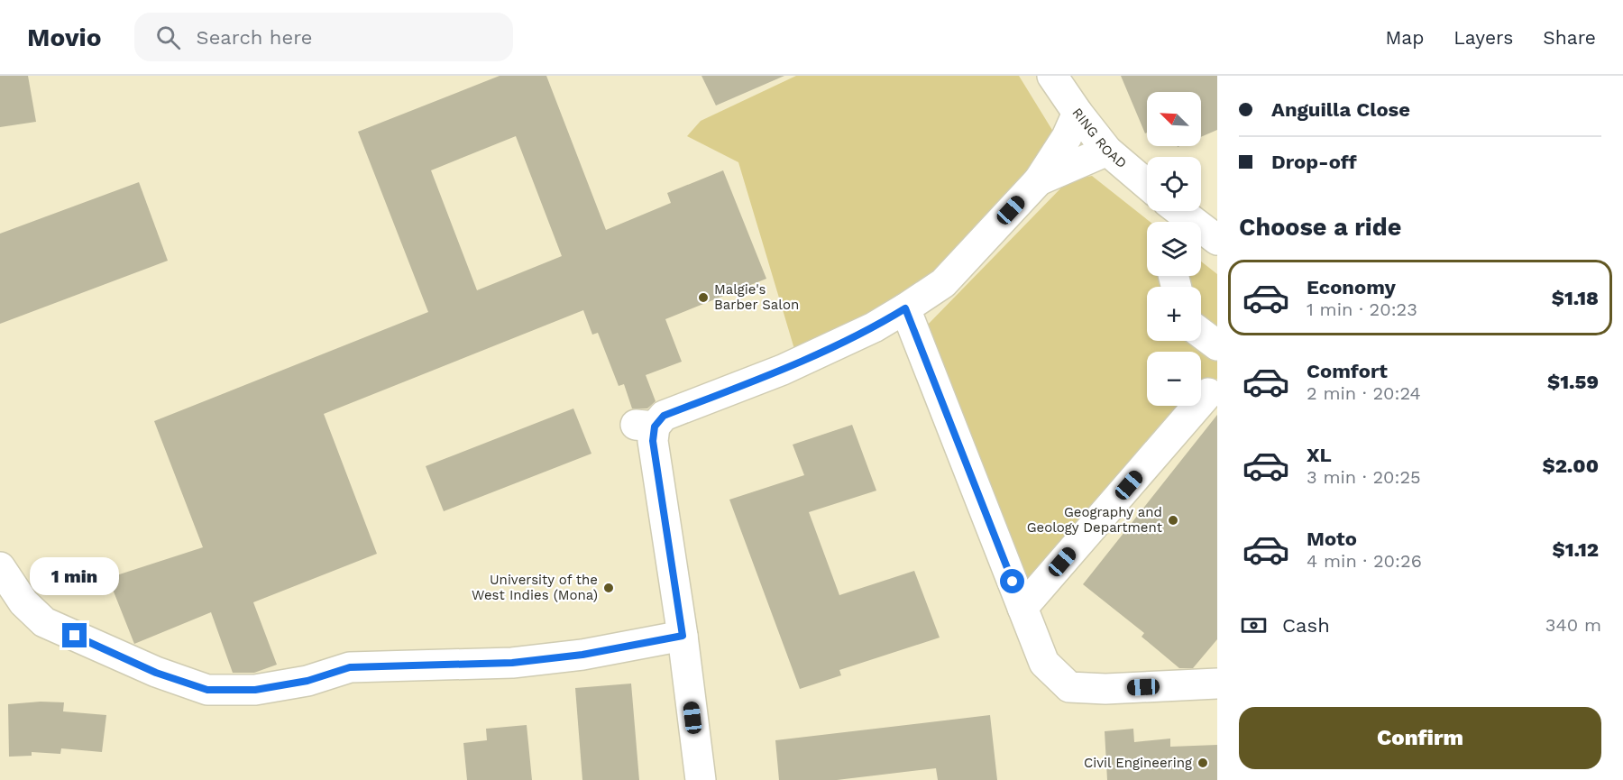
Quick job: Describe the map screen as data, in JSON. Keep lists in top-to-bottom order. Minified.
{"streets":{"street":["RING ROAD"]},"places":["Malgie's Barber Salon","Geography and Geology Department","University of the West Indies (Mona)","Civil Engineering"],"north":"top left","page":{"header":"Movio","search":"Search here","nav":["Map","Layers","Share"],"banner":["Anguilla Close","Drop-off"],"map_buttons":["+","−"],"heading":"Choose a ride","list":[{"name":"Economy","note":"1 min · 20:23","value":"$1.18"},{"name":"Comfort","note":"2 min · 20:24","value":"$1.59"},{"name":"XL","note":"3 min · 20:25","value":"$2.00"},{"name":"Moto","note":"4 min · 20:26","value":"$1.12"}],"bubble":"1 min","pay":["Cash","340 m"],"buttons":"Confirm"}}
